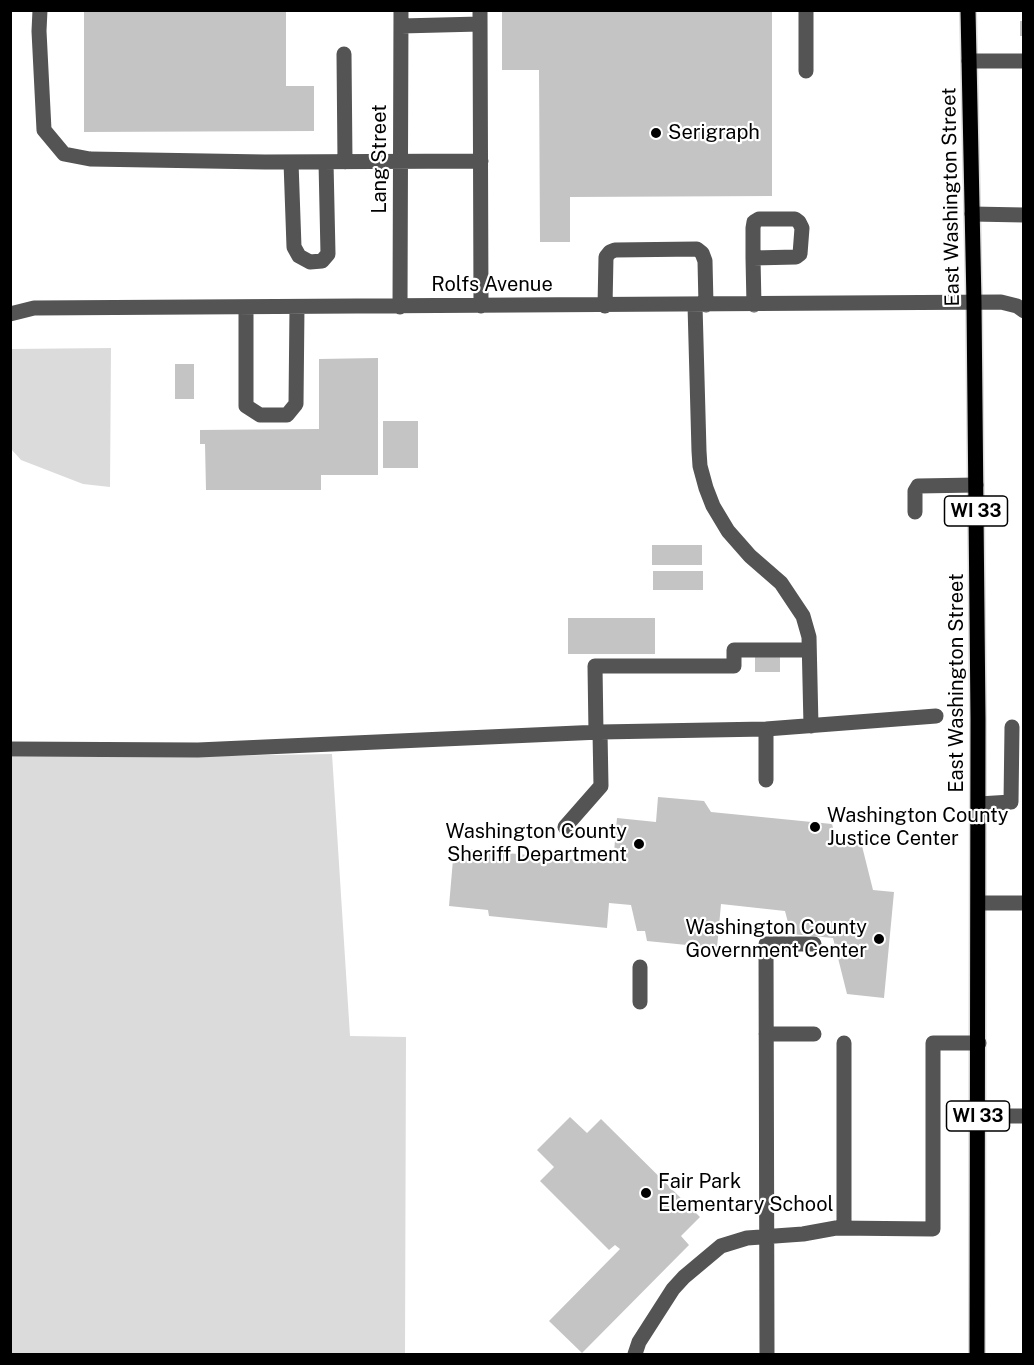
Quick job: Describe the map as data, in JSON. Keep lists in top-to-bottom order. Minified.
{"streets":{"main road":["East Washington Street","WI 33"],"street":["Lang Street","Rolfs Avenue"]},"crossings":[["Lang Street","Rolfs Avenue"],["East Washington Street","Rolfs Avenue"]],"places":["Serigraph","Washington County Justice Center","Washington County Sheriff Department","Washington County Government Center","Fair Park Elementary School"]}
